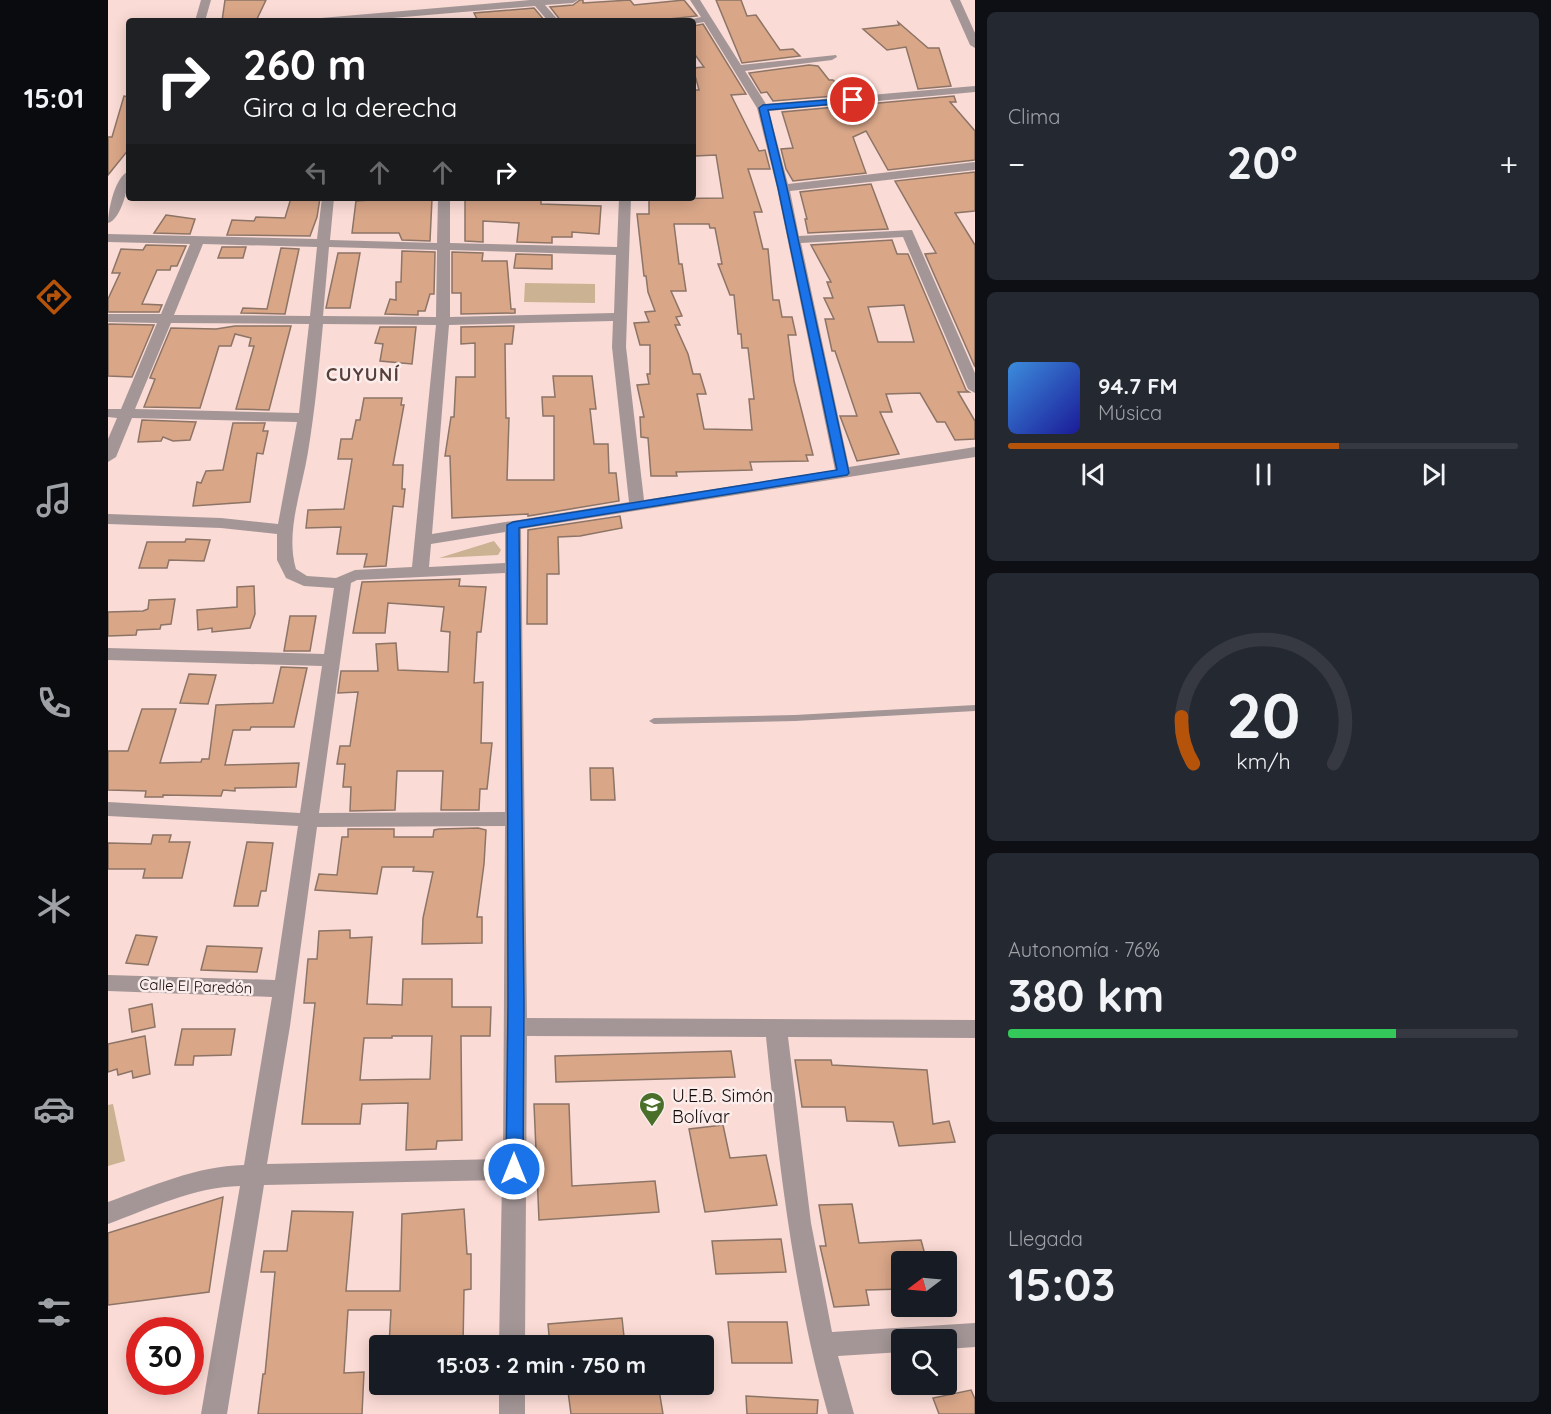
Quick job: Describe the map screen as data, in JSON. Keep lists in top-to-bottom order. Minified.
{"streets":{"street":["Calle El Paredón"]},"districts":["CUYUNÍ"],"places":{"school or university":["U.E.B. Simón Bolívar"]},"north":"left","page":{"tabs":"15:01","tile":["Clima",["Autonomía · 76%","380 km"],["Llegada","15:03"]],"turn":["260 m","Gira a la derecha"],"heat":["−","20°","+"],"song":["94.7 FM","Música"],"limit":"30","trip":"15:03 · 2 min · 750 m","gauge":["20","km/h"]}}
